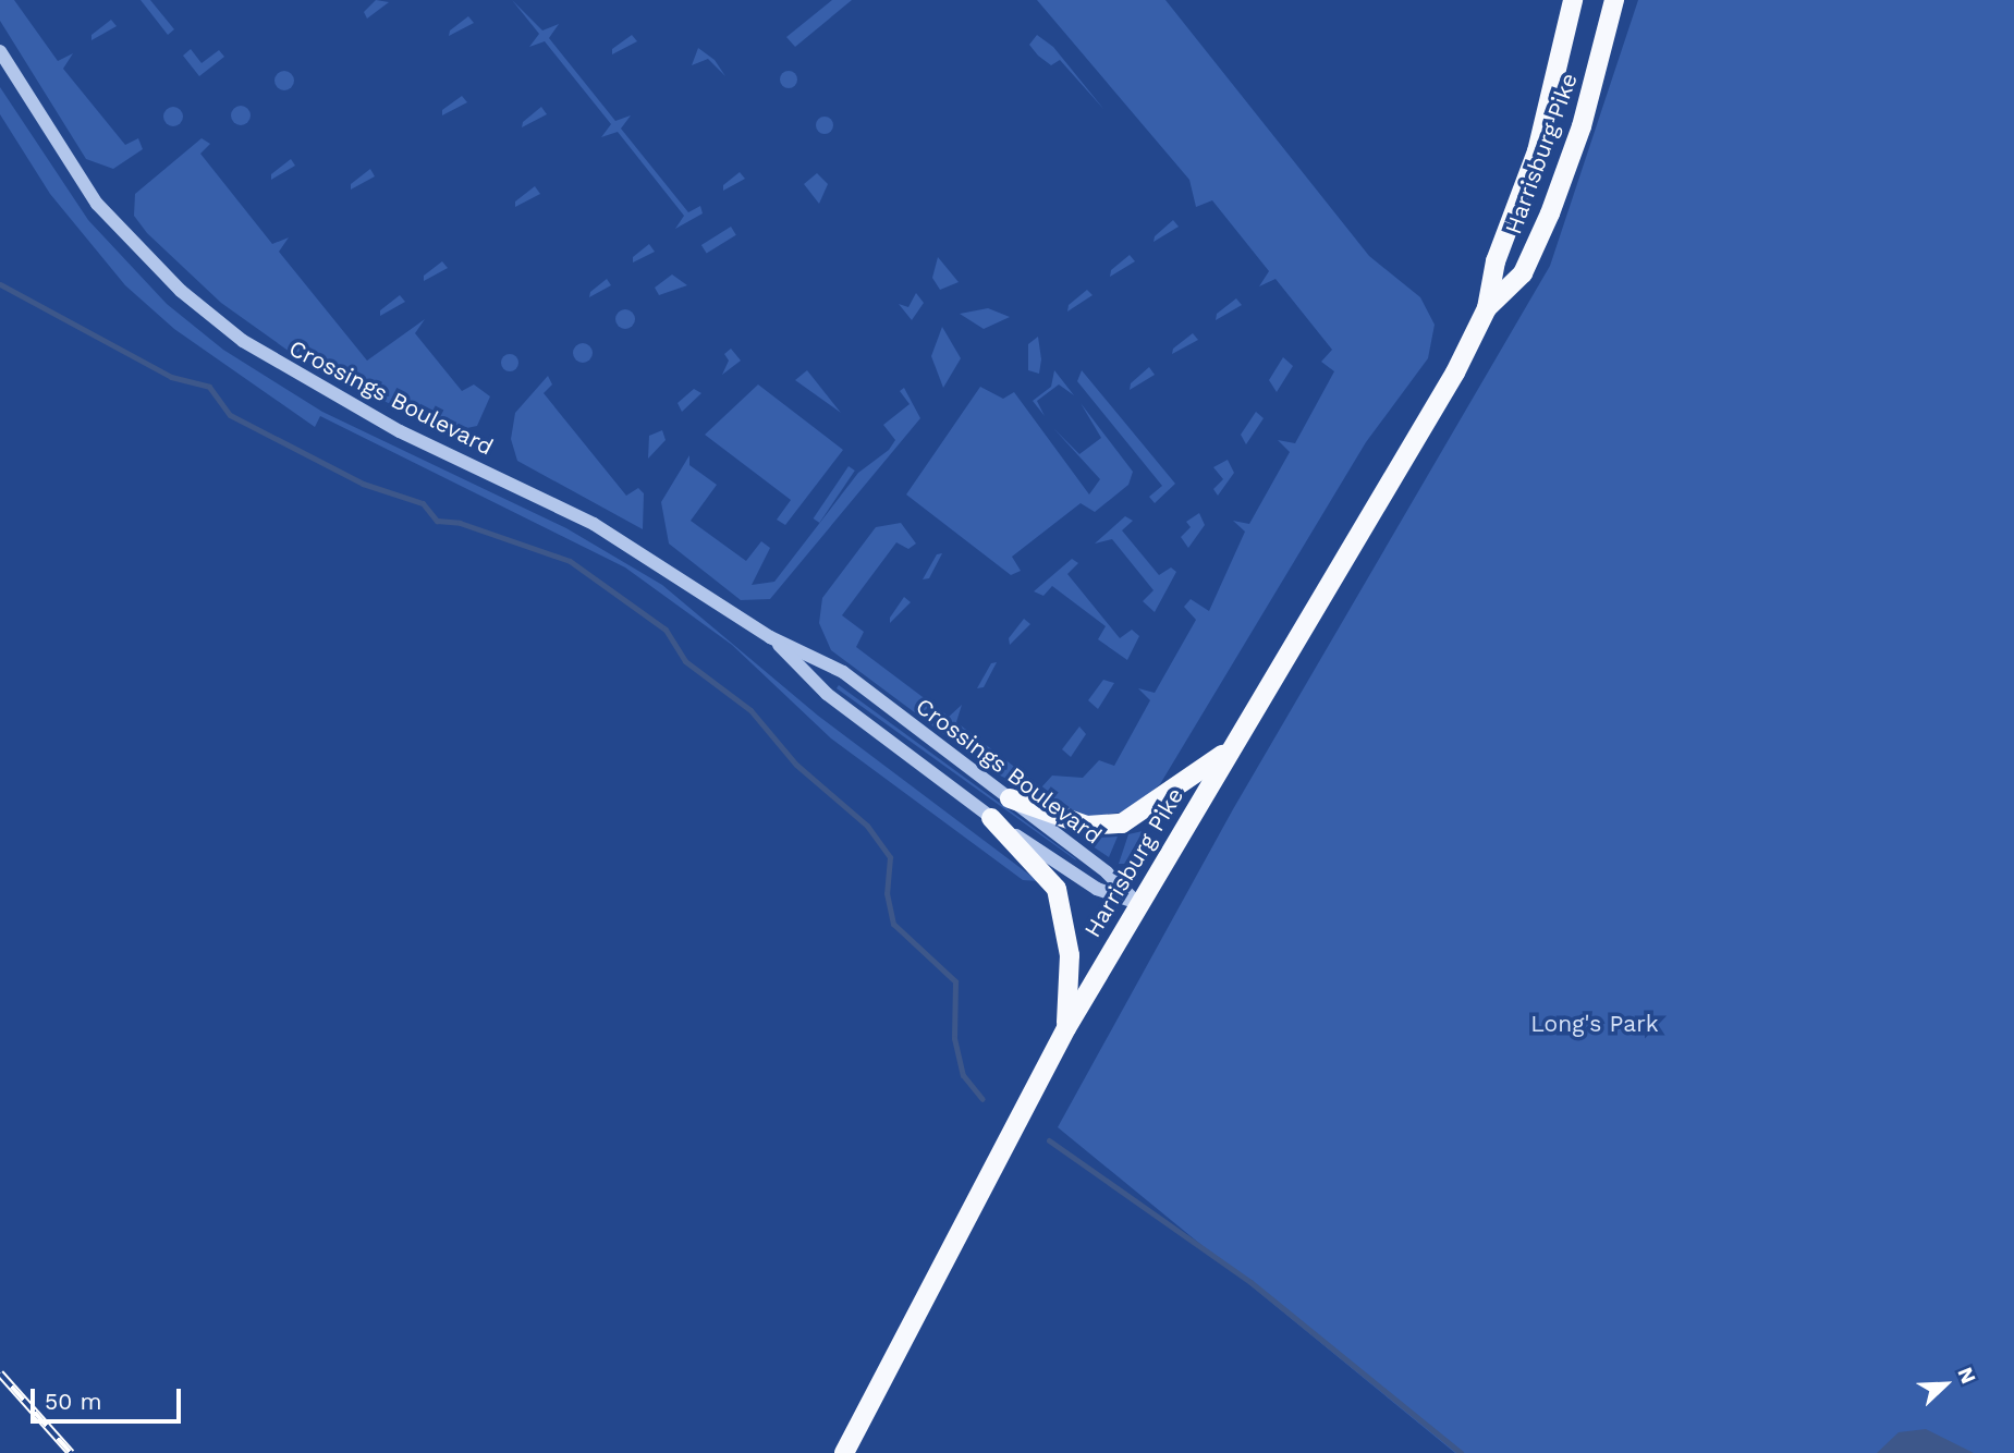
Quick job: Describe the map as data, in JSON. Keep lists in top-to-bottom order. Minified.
{"streets":{"main road":["Harrisburg Pike"],"street":["Crossings Boulevard"]},"crossings":[["Harrisburg Pike","Crossings Boulevard"]],"parks":["Long's Park"],"scale_bar":"50 m","north":"top right"}
